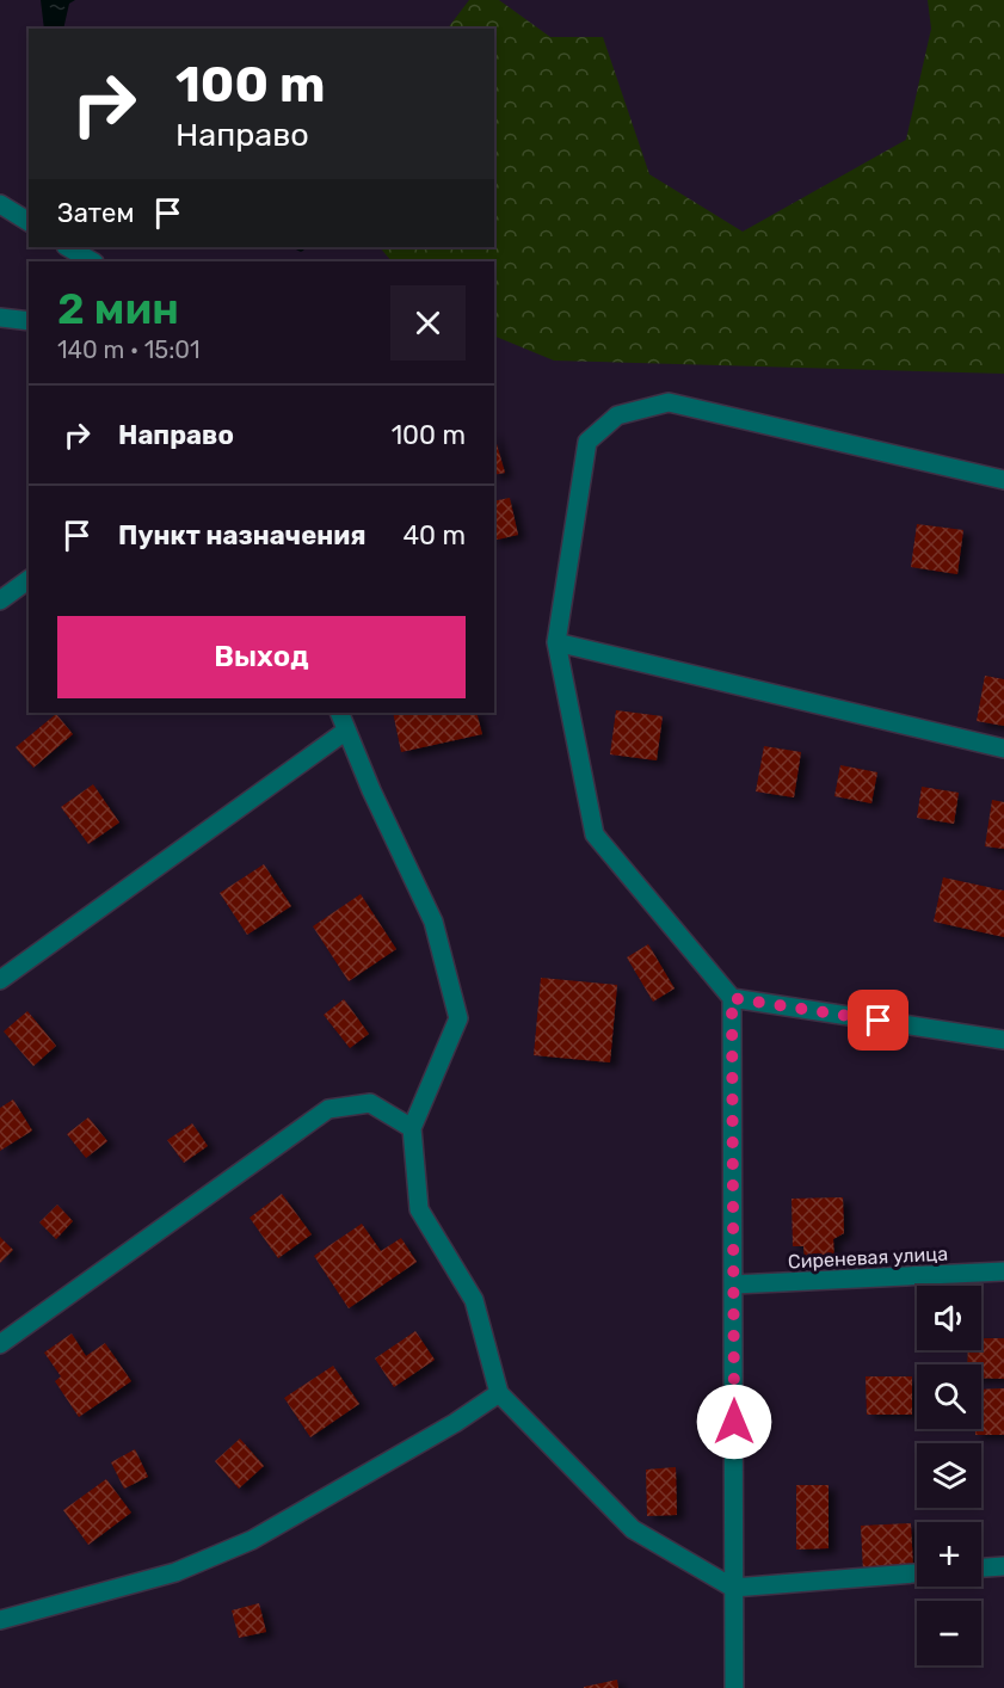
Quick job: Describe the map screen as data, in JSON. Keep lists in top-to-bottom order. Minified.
{"streets":{"street":["Сиреневая улица"]},"page":{"turn":["100 m","Направо"],"then":"Затем","heading":["2 мин","140 m · 15:01"],"list":[{"name":"Направо","value":"100 m"},{"name":"Пункт назначения","value":"40 m"}],"buttons":"Выход","map_buttons":["+","−"]}}
